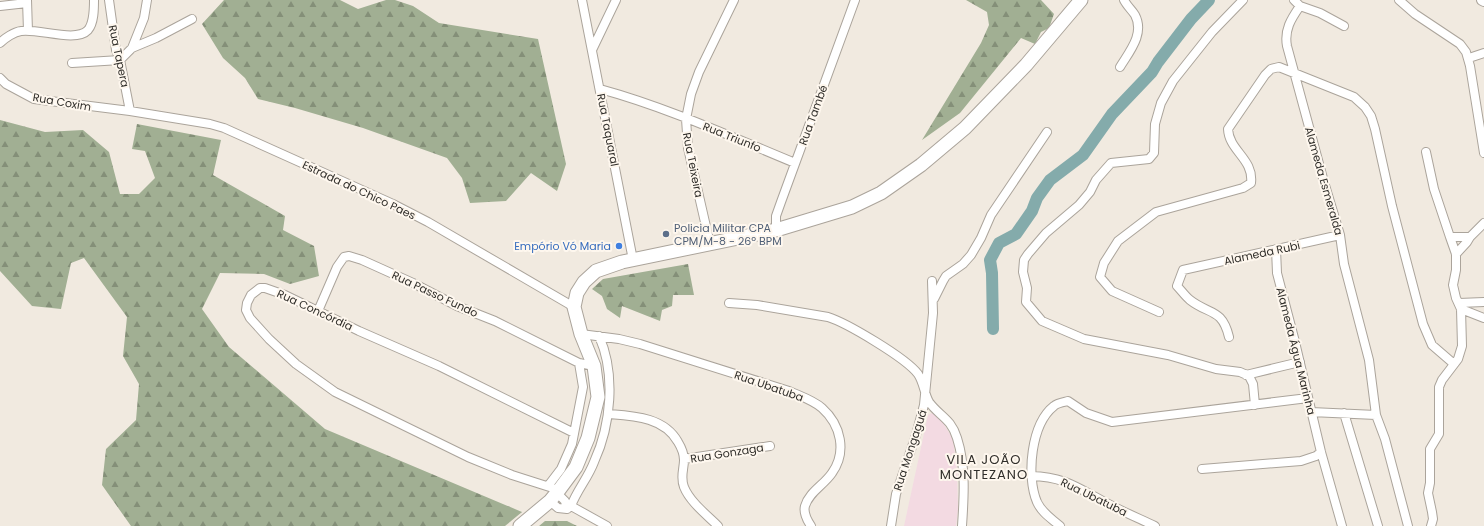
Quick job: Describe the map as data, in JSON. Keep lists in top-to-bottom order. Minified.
{"streets":{"street":["Rua Tapera","Rua Coxim","Rua També","Rua Taquaral","Rua Triunfo","Rua Teixeira","Alameda Esmeralda","Estrada do Chico Paes","Alameda Rubi","Rua Passo Fundo","Rua Concórdia","Alameda Água Marinha","Rua Ubatuba","Rua Mongaguá","Rua Gonzaga"]},"crossings":[["Rua Tapera","Rua Coxim"],["Rua Tapera","Estrada do Chico Paes"],["Rua Coxim","Estrada do Chico Paes"],["Rua També","Rua Triunfo"],["Rua Taquaral","Rua Triunfo"],["Rua Triunfo","Rua Teixeira"],["Alameda Esmeralda","Alameda Rubi"],["Alameda Rubi","Alameda Água Marinha"],["Rua Passo Fundo","Rua Concórdia"]],"districts":["VILA JOÃO MONTEZANO"],"places":["Policia Militar CPA CPM/M-8 - 26º BPM","Empório Vó Maria"]}
